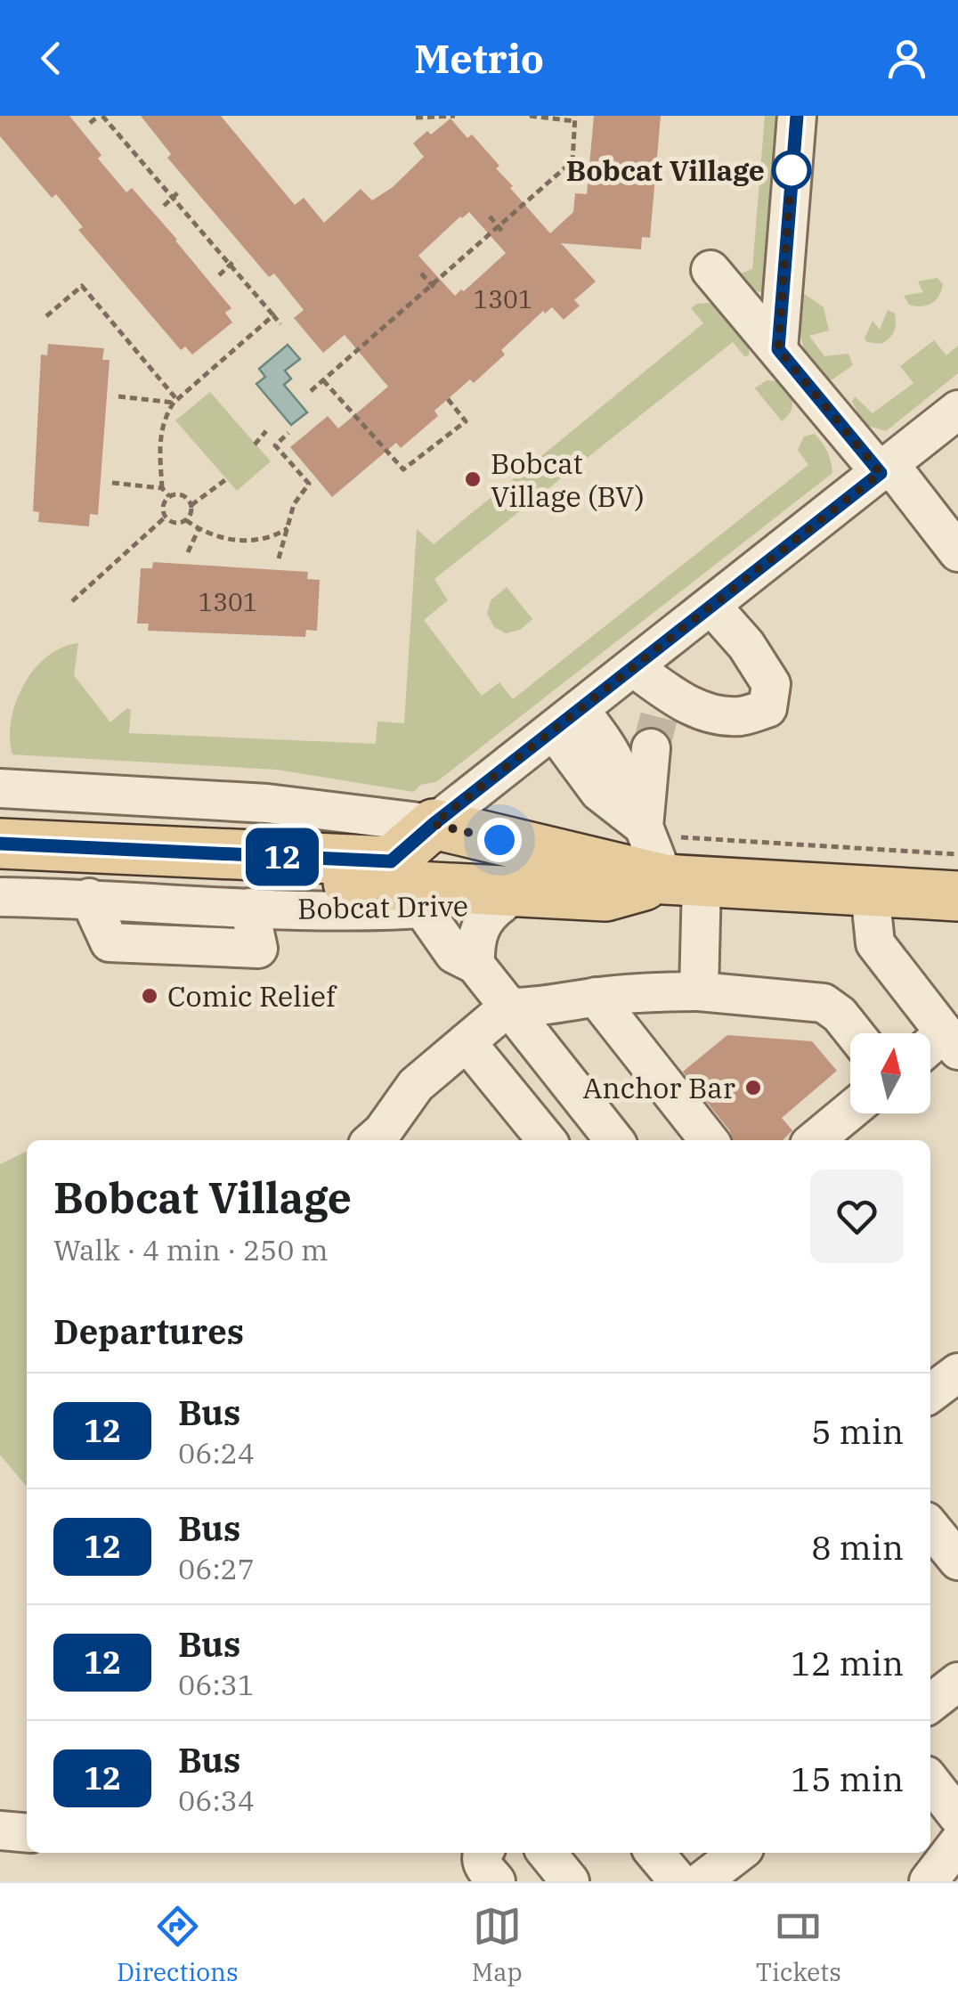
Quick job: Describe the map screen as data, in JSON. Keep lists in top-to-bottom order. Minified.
{"streets":{"street":["Bobcat Drive"]},"places":["Bobcat Village","Bobcat Village (BV)","Comic Relief","Anchor Bar"],"lines":["bus line 12"],"house_numbers":["1301","1301"],"north":"top","page":{"header":"Metrio","on_map":"12","heading":[["Bobcat Village","Walk · 4 min · 250 m"],"Departures"],"list":[{"mark":"12","name":"Bus","note":"06:24","value":"5 min"},{"mark":"12","name":"Bus","note":"06:27","value":"8 min"},{"mark":"12","name":"Bus","note":"06:31","value":"12 min"},{"mark":"12","name":"Bus","note":"06:34","value":"15 min"}],"tabs":["Directions","Map","Tickets"]}}
